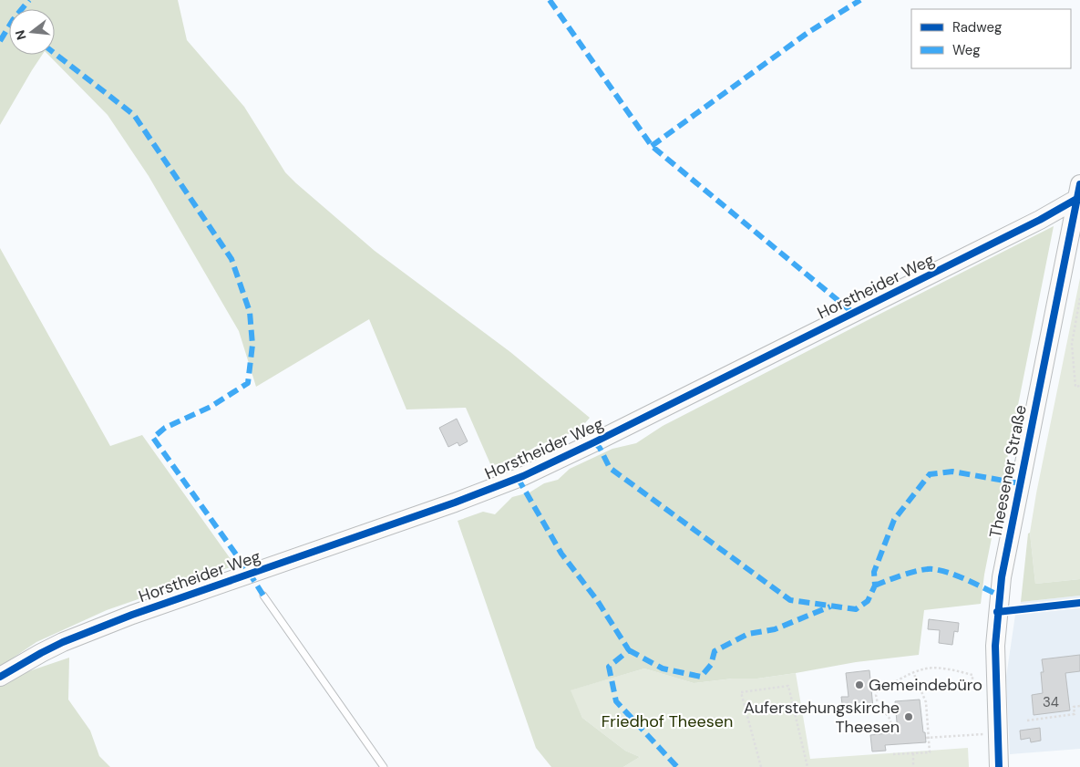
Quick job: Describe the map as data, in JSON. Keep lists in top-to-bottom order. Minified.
{"streets":{"street":["Horstheider Weg","Theesener Straße"]},"crossings":[["Horstheider Weg","Theesener Straße"]],"parks":["Friedhof Theesen"],"places":["Gemeindebüro","Auferstehungskirche Theesen"],"house_numbers":["34"],"legend":["Radweg","Weg"],"north":"left"}
